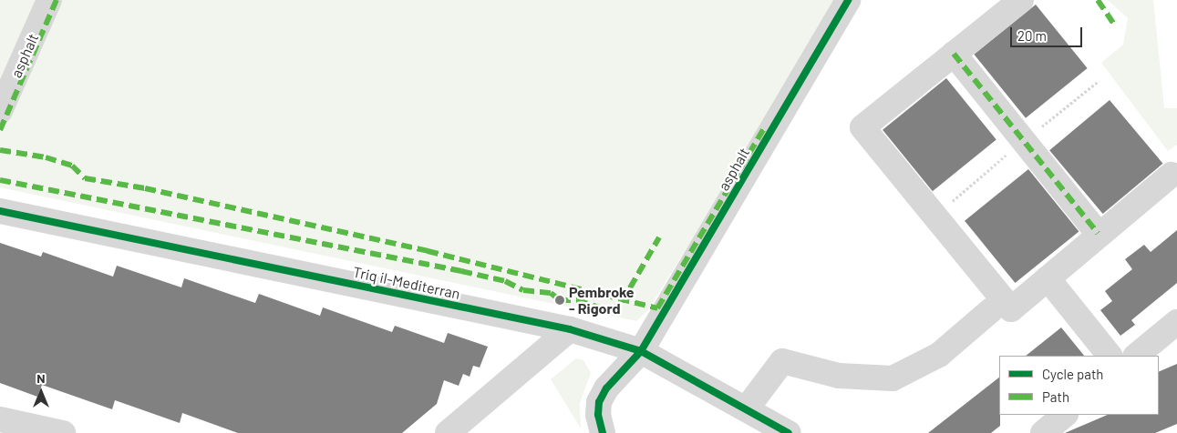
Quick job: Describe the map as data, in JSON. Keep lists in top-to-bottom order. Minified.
{"streets":{"street":["asphalt","Triq il-Mediterran"]},"crossings":[["asphalt","Triq il-Mediterran"]],"places":["Pembroke - Rigord"],"legend":["Cycle path","Path"],"scale_bar":"20 m","north":"top"}
